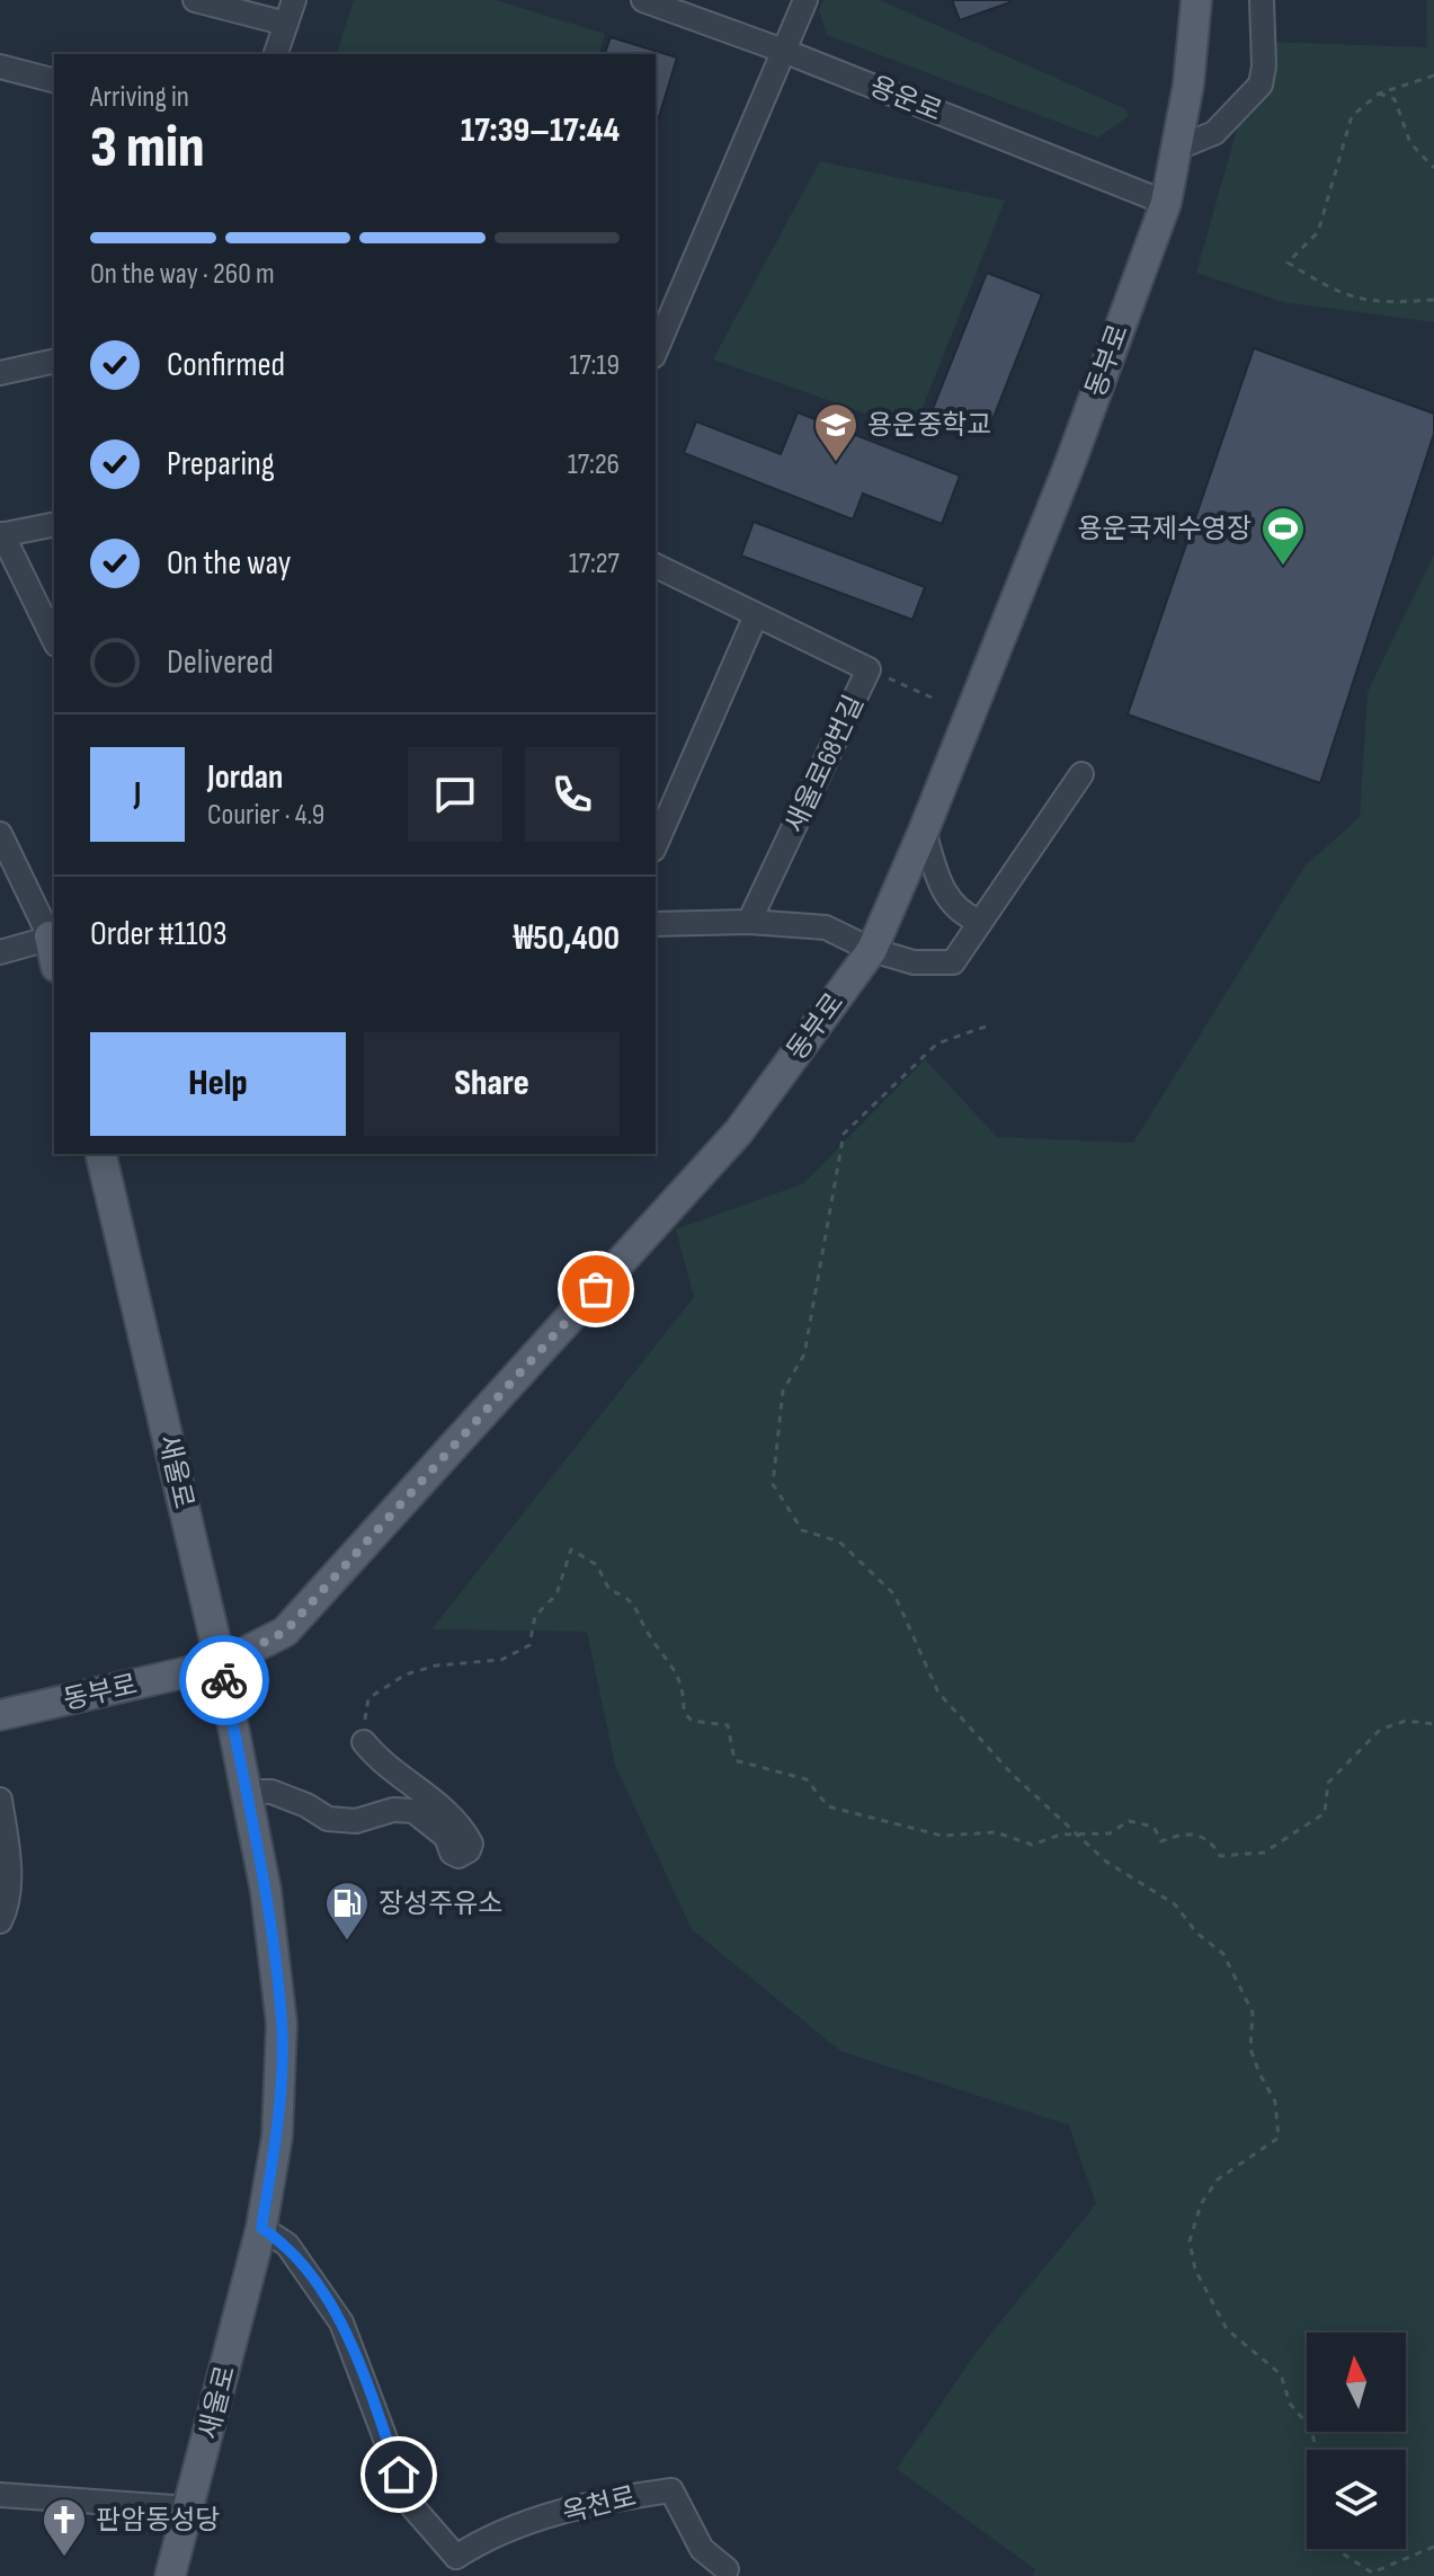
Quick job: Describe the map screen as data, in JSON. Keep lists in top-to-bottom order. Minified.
{"streets":{"main road":["동부로","새울로"],"street":["용운로","새울로68번길","옥천로"]},"crossings":[["용운로","동부로"],["동부로","새울로"]],"places":{"school or university":["용운중학교"],"sports":["용운국제수영장"],"fuel station":["장성주유소"],"church":["판암동성당"]},"north":"top","page":{"heading":["3 min","Arriving in","17:39–17:44"],"panel":["Jordan","Courier · 4.9","Order #1103","₩50,400"],"bar":"On the way · 260 m","list":[["Confirmed","17:19"],["Preparing","17:26"],["On the way","17:27"],"Delivered"],"round":"J","buttons":["Help","Share"]}}
